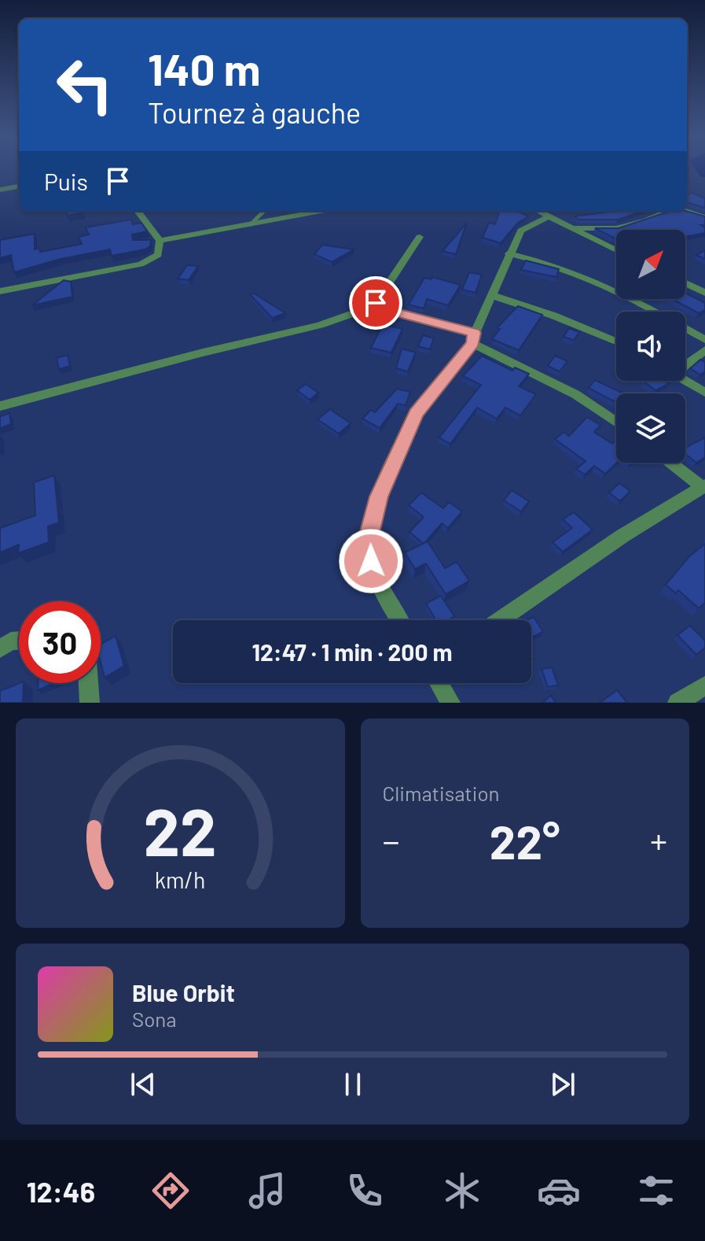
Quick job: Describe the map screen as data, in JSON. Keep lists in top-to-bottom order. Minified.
{"north":"top right","page":{"turn":["140 m","Tournez à gauche"],"then":"Puis","limit":"30","trip":"12:47 · 1 min · 200 m","tile":"Climatisation","heat":["−","22°","+"],"song":["Blue Orbit","Sona"],"tabs":"12:46","gauge":["22","km/h"]}}
